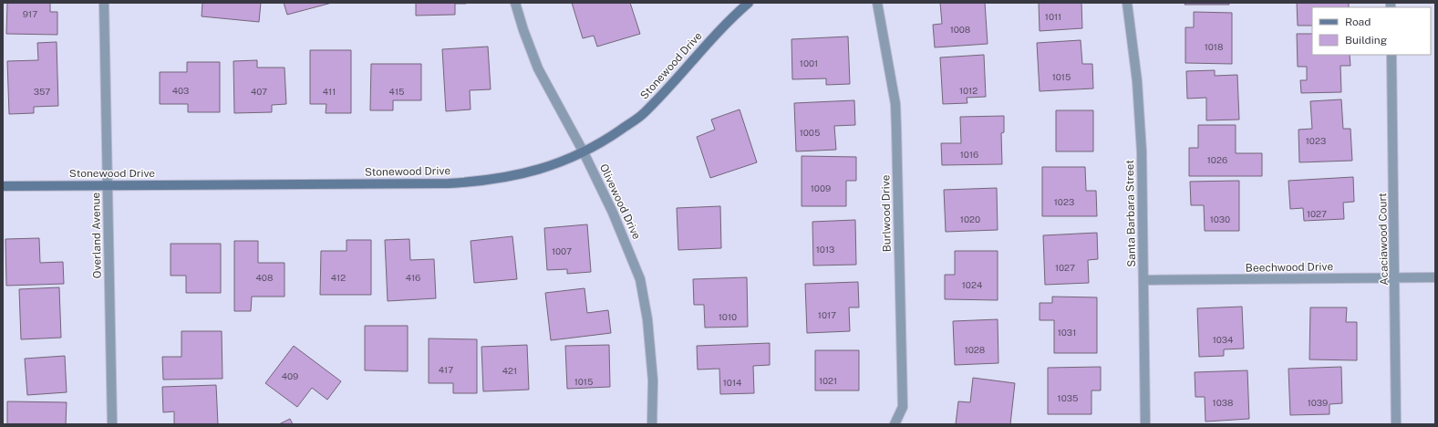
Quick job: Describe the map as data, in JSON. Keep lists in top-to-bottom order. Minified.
{"streets":{"street":["Stonewood Drive","Olivewood Drive","Burlwood Drive","Santa Barbara Street","Overland Avenue","Acaciawood Court","Beechwood Drive"]},"crossings":[["Stonewood Drive","Olivewood Drive"],["Stonewood Drive","Overland Avenue"],["Santa Barbara Street","Beechwood Drive"],["Acaciawood Court","Beechwood Drive"]],"house_numbers":["917","1011","1008","1018","1001","1015","403","1012","357","407","411","415","1005","1023","1016","1026","1009","1023","1027","1020","1030","1013","1007","1027","408","412","416","1024","1017","1010","1031","1034","1028","417","421","409","1021","1015","1014","1035","1038","1039"],"legend":["Road","Building"]}
